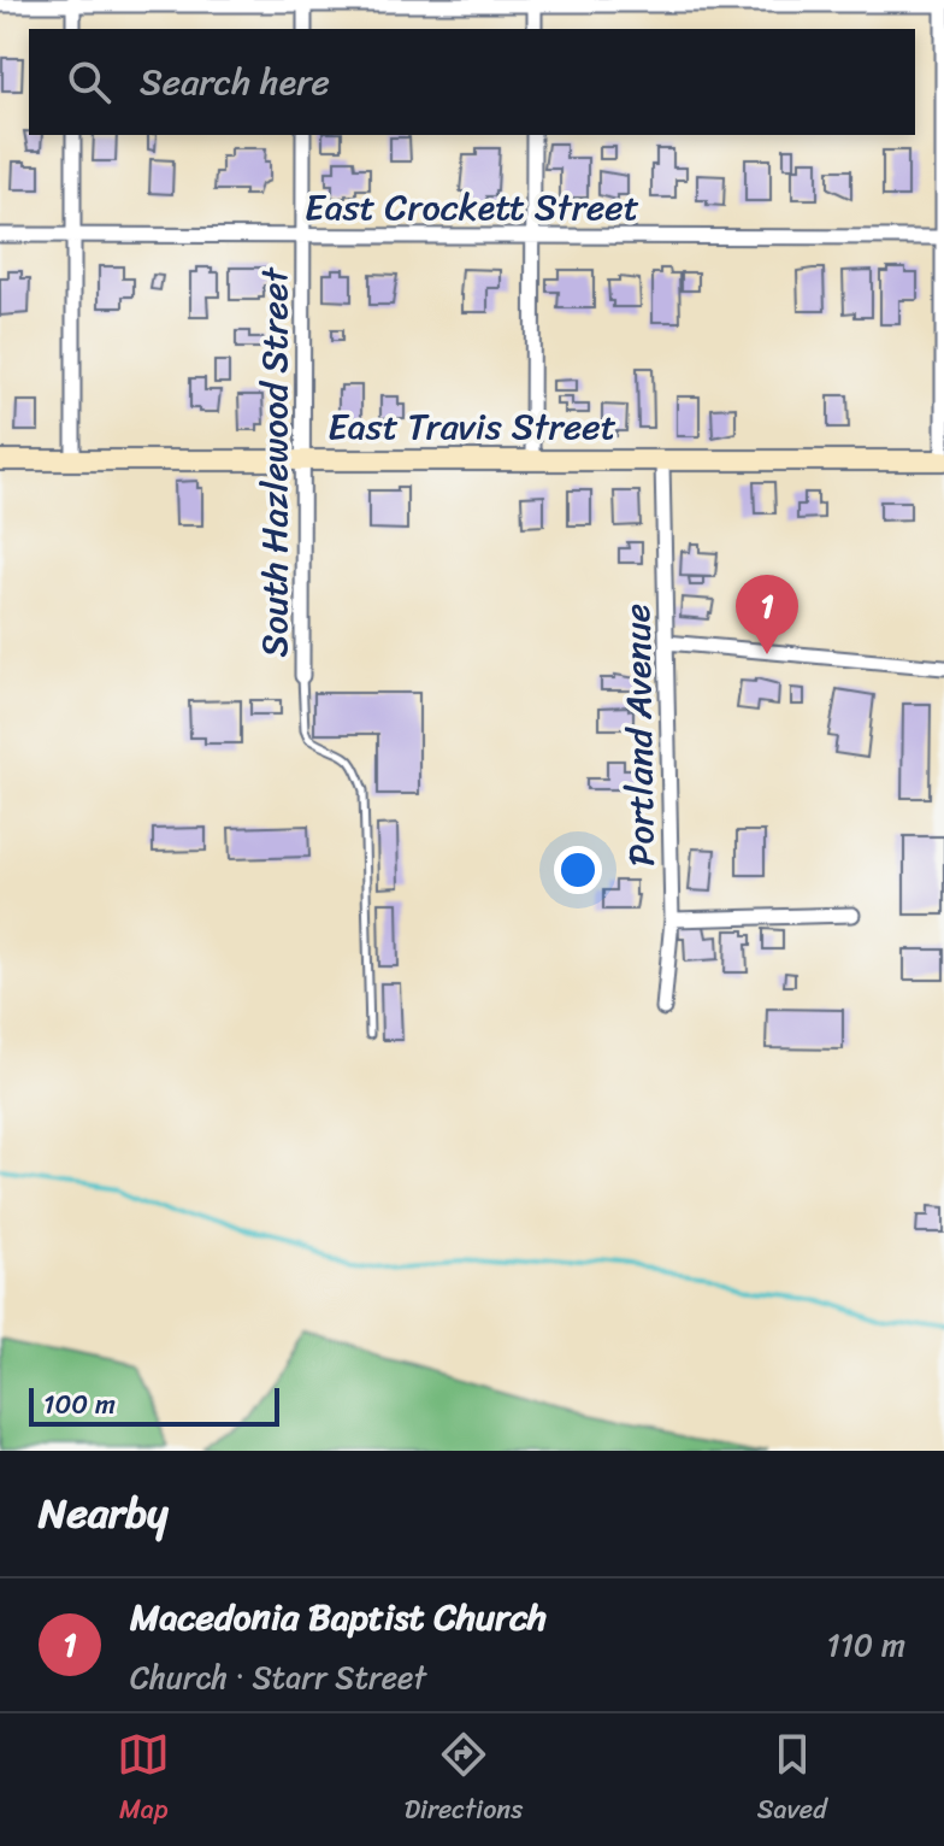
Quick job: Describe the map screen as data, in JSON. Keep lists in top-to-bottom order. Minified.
{"streets":{"street":["East Crockett Street","East Travis Street","South Hazlewood Street","Portland Avenue"]},"crossings":[["East Crockett Street","South Hazlewood Street"],["East Travis Street","South Hazlewood Street"],["East Travis Street","Portland Avenue"]],"scale_bar":"100 m","page":{"search":"Search here","pins":"1","scale":"100 m","heading":"Nearby","list":[{"mark":"1","name":"Macedonia Baptist Church","note":"Church · Starr Street","value":"110 m"}],"nav":["Map","Directions","Saved"]}}
